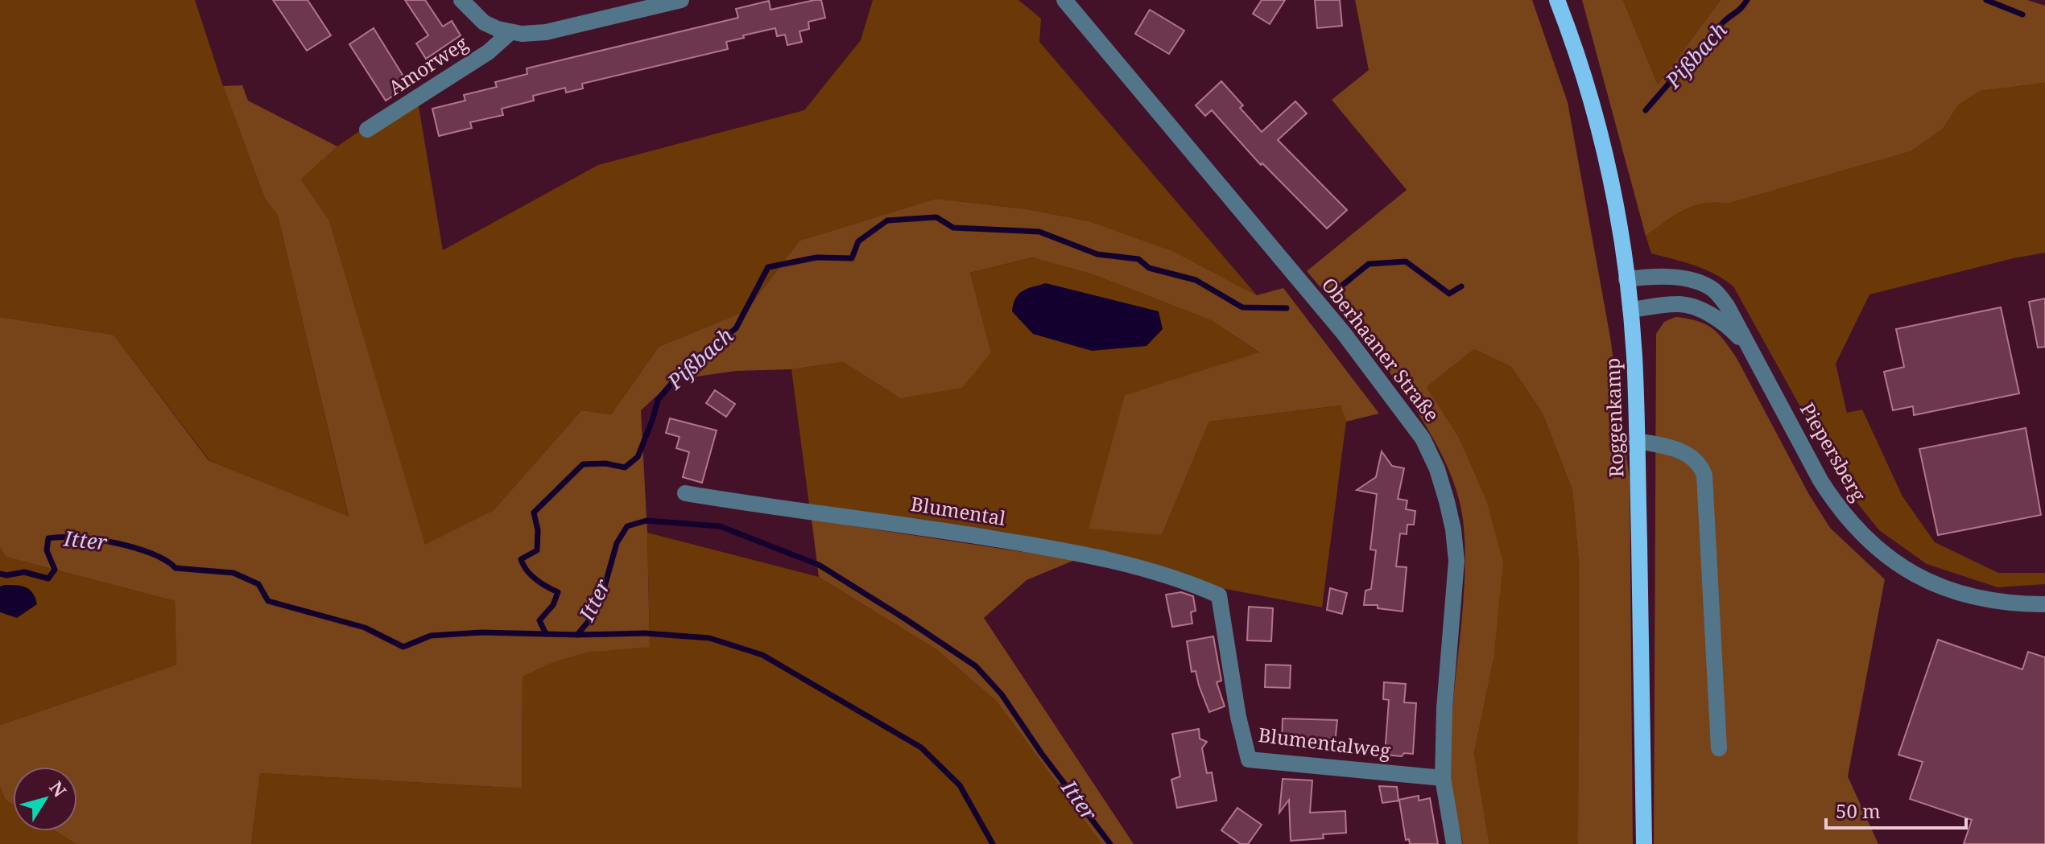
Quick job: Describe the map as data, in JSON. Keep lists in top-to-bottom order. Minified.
{"streets":{"main road":["Roggenkamp"],"street":["Amorweg","Oberhaaner Straße","Piepersberg","Blumental","Blumentalweg"]},"crossings":[["Oberhaaner Straße","Blumentalweg"],["Roggenkamp","Piepersberg"],["Blumental","Blumentalweg"]],"water":["Pißbach","Itter"],"scale_bar":"50 m","north":"top right"}
